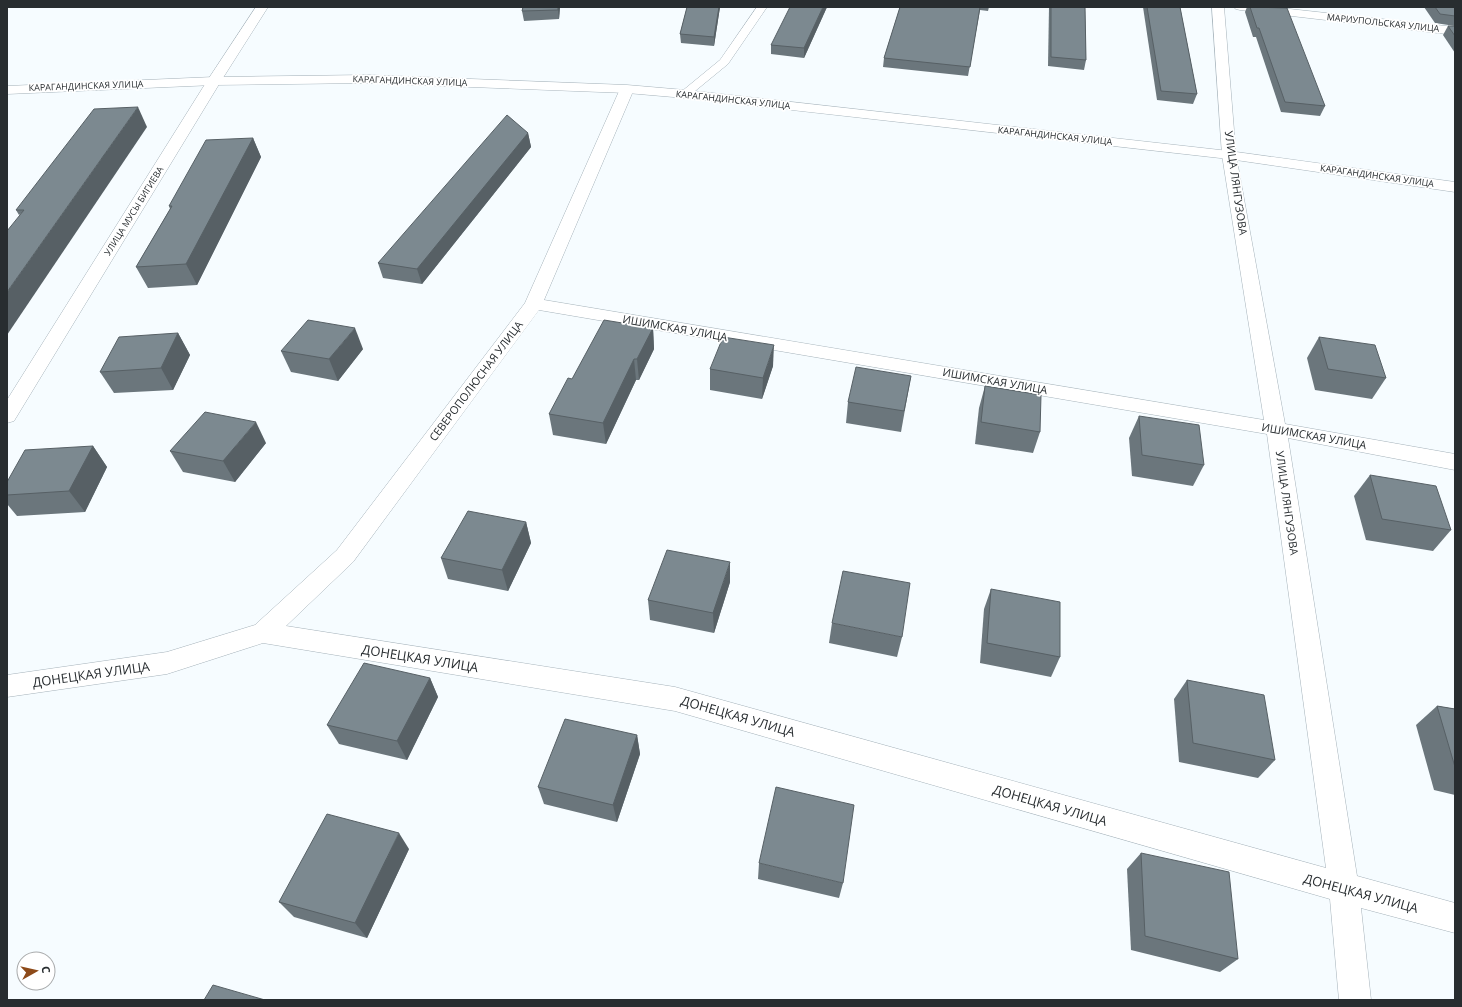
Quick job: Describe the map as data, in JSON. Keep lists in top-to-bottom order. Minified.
{"streets":{"street":["МАРИУПОЛЬСКАЯ УЛИЦА","КАРАГАНДИНСКАЯ УЛИЦА","УЛИЦА ЛЯНГУЗОВА","УЛИЦА МУСЫ БИГИЕВА","ИШИМСКАЯ УЛИЦА","СЕВЕРОПОЛЮСНАЯ УЛИЦА","ДОНЕЦКАЯ УЛИЦА"]},"crossings":[["КАРАГАНДИНСКАЯ УЛИЦА","УЛИЦА ЛЯНГУЗОВА"],["КАРАГАНДИНСКАЯ УЛИЦА","УЛИЦА МУСЫ БИГИЕВА"],["КАРАГАНДИНСКАЯ УЛИЦА","СЕВЕРОПОЛЮСНАЯ УЛИЦА"],["УЛИЦА ЛЯНГУЗОВА","ИШИМСКАЯ УЛИЦА"],["УЛИЦА ЛЯНГУЗОВА","ДОНЕЦКАЯ УЛИЦА"],["ИШИМСКАЯ УЛИЦА","СЕВЕРОПОЛЮСНАЯ УЛИЦА"],["СЕВЕРОПОЛЮСНАЯ УЛИЦА","ДОНЕЦКАЯ УЛИЦА"]],"north":"right"}
